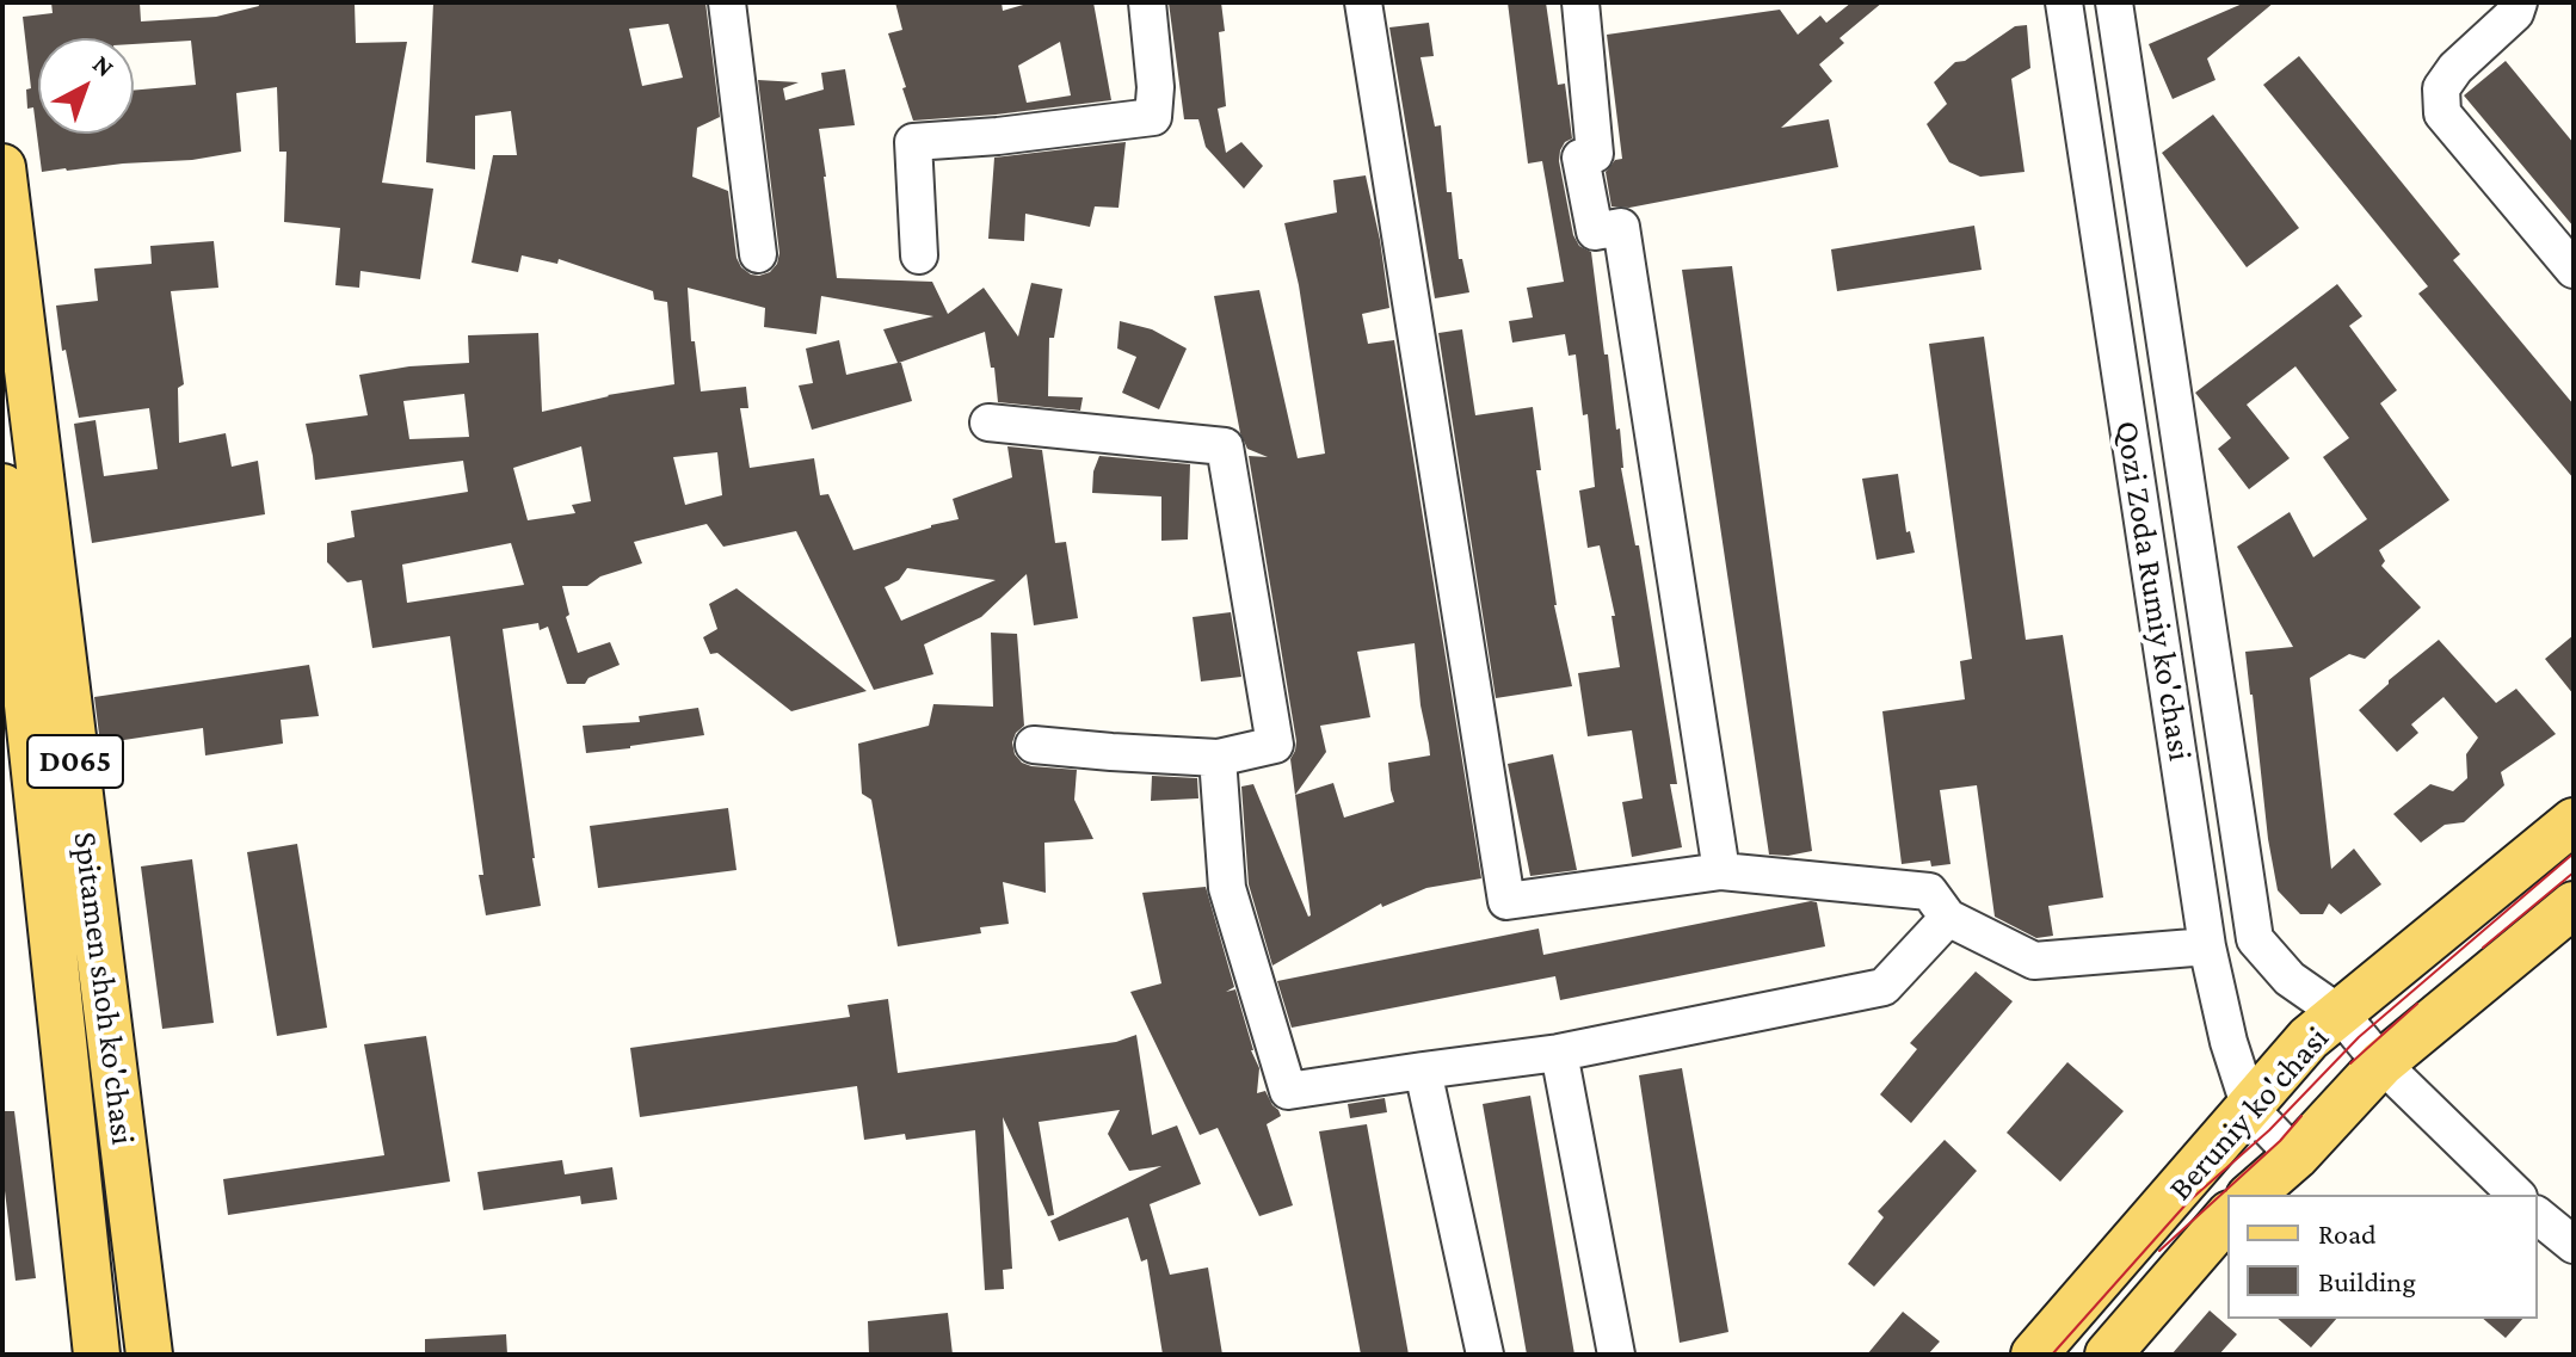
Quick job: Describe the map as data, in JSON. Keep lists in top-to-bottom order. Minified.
{"streets":{"main road":["D065","Spitamen shoh ko'chasi","Beruniy ko'chasi"],"street":["Qozi Zoda Rumiy ko'chasi"]},"crossings":[["Qozi Zoda Rumiy ko'chasi","Beruniy ko'chasi"]],"legend":["Road","Building"],"north":"top right"}
